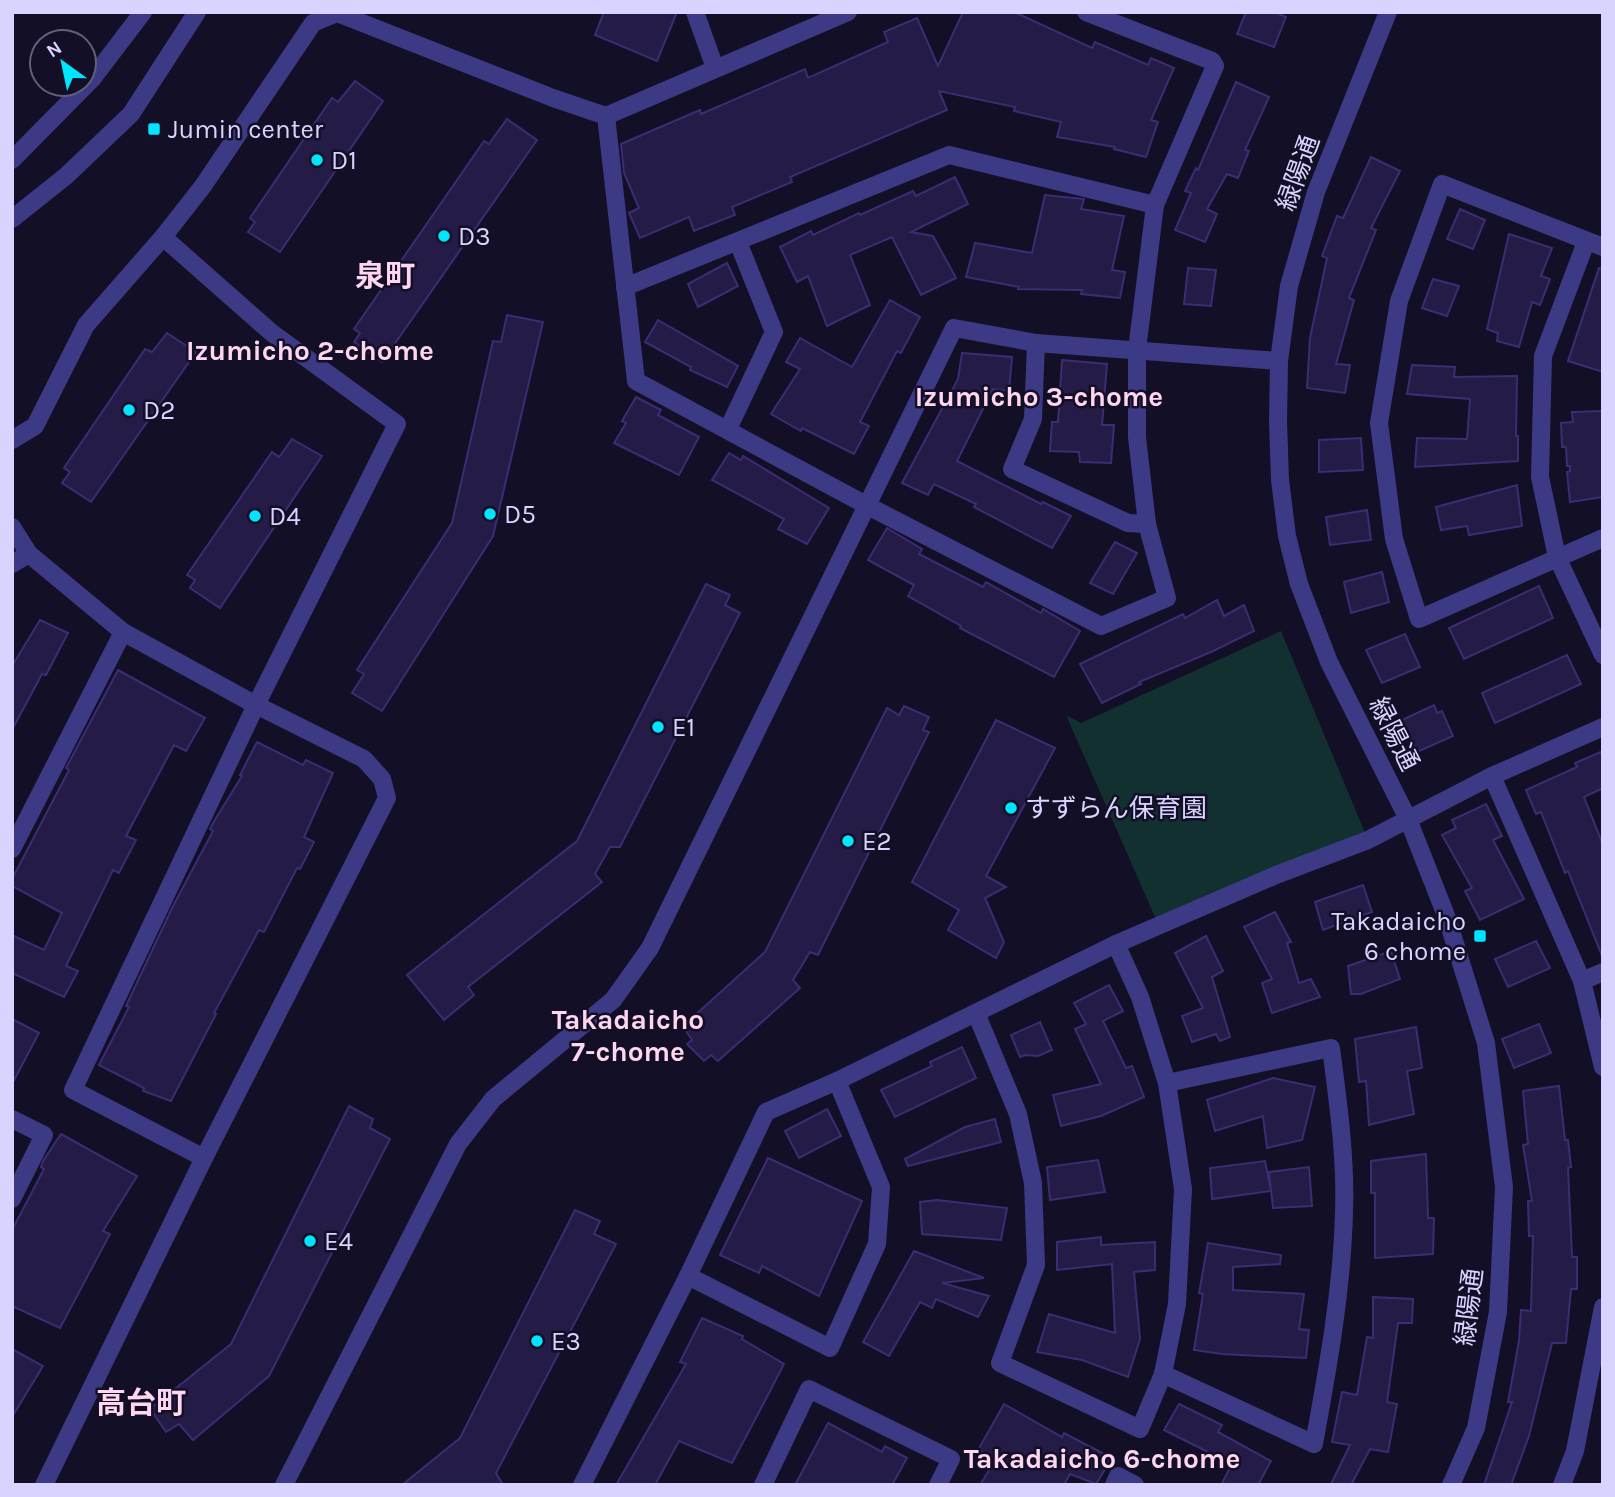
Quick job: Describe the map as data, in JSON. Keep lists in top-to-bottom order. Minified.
{"streets":{"street":["緑陽通"]},"districts":["泉町","Izumicho 2-chome","Izumicho 3-chome","Takadaicho 7-chome","高台町","Takadaicho 6-chome"],"places":{"transit":["Jumin center","Takadaicho 6 chome"],"other":["D1","D3","D2","D5","D4","E1","すずらん保育園","E2","E4","E3"]},"north":"top left"}
